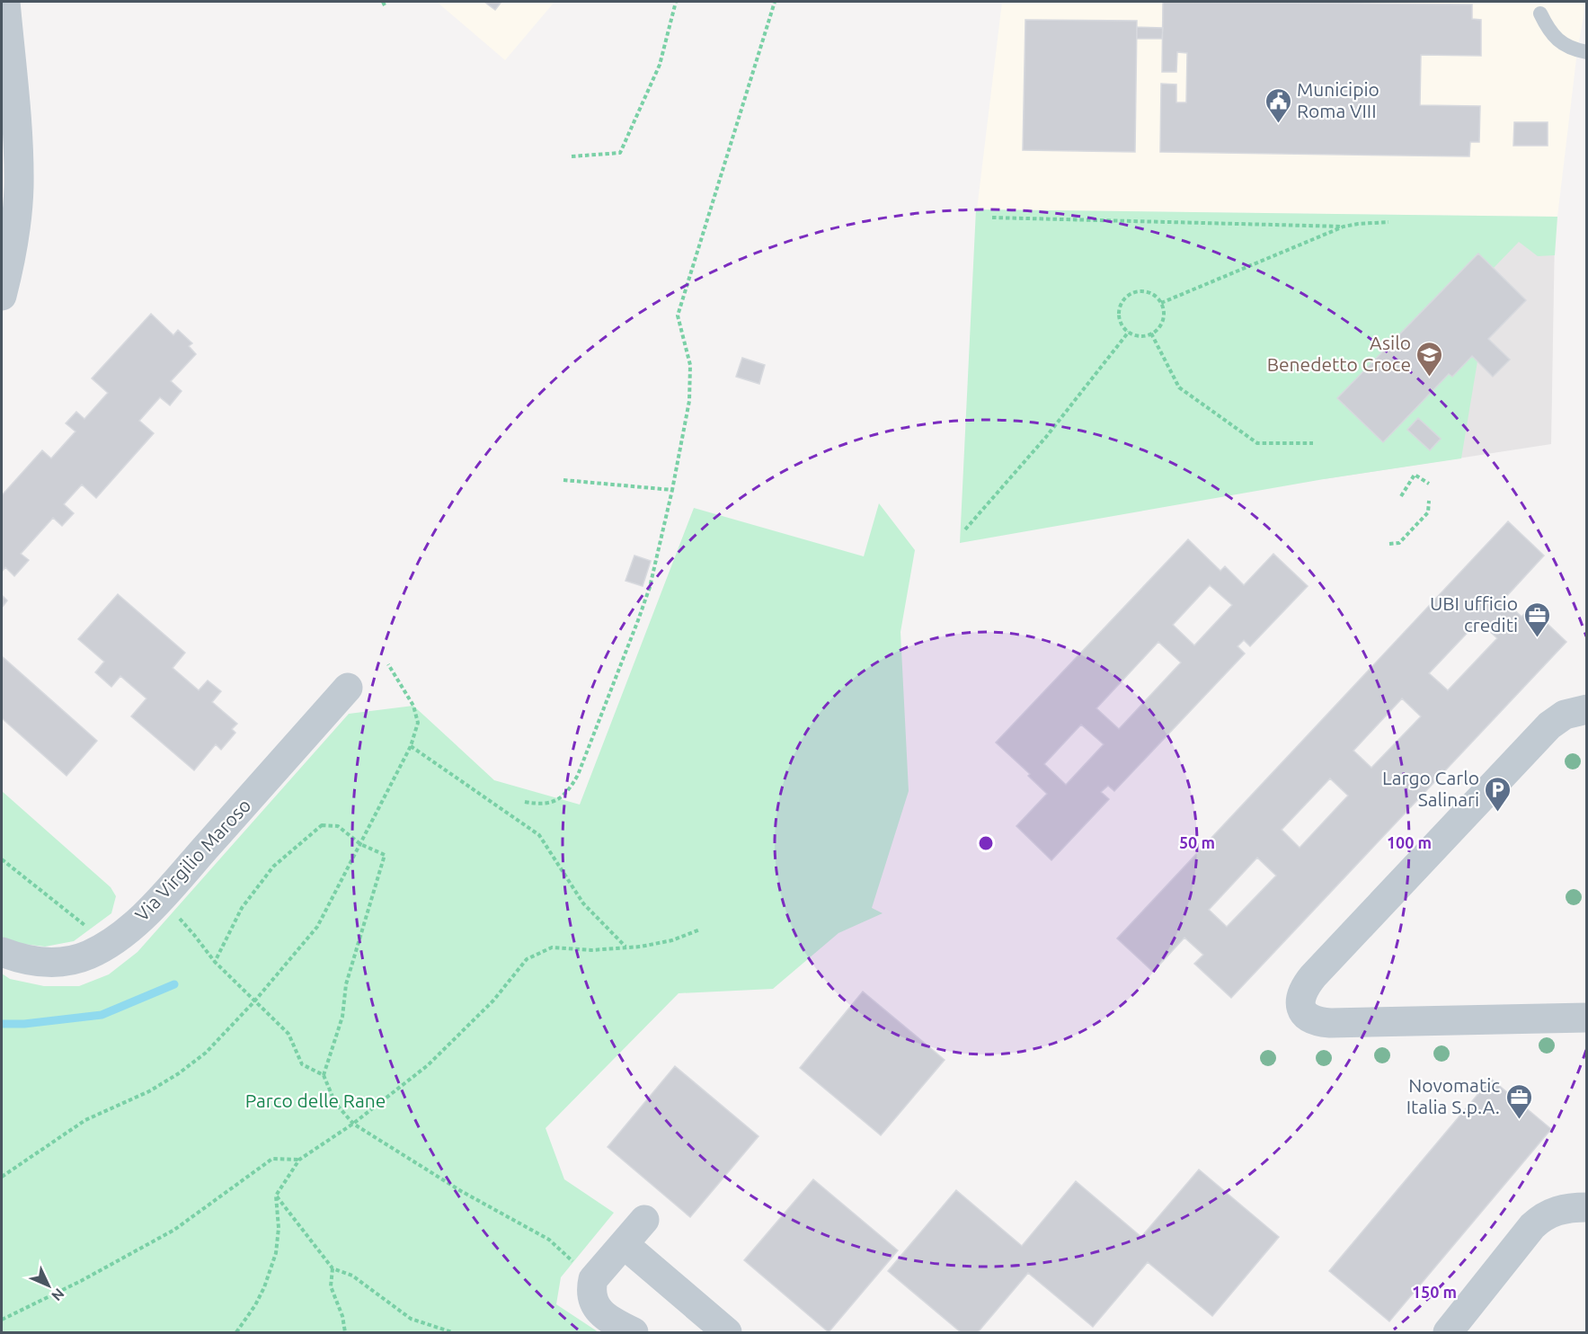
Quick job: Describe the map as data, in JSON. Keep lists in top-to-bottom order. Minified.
{"streets":{"street":["Via Virgilio Maroso"]},"parks":["Parco delle Rane"],"places":{"public building":["Municipio Roma VIII"],"school or university":["Asilo Benedetto Croce"],"office":["UBI ufficio crediti","Novomatic Italia S.p.A."],"parking":["Largo Carlo Salinari"]},"north":"bottom right","rings":["50 m","100 m","150 m"]}
